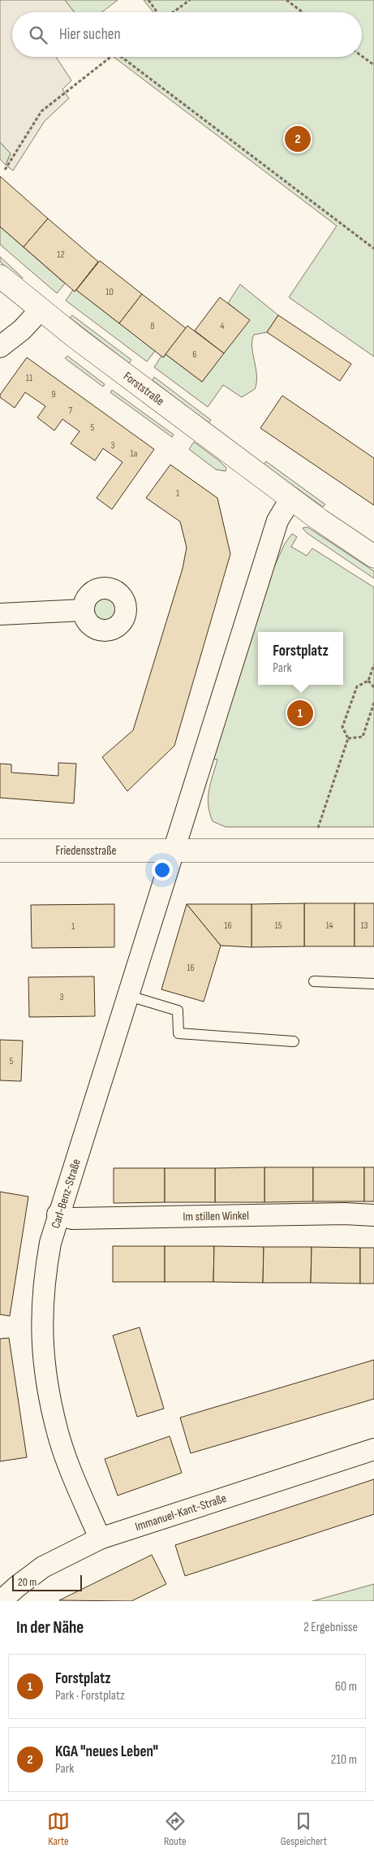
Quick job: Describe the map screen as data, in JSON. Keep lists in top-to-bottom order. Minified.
{"streets":{"street":["Forststraße","Friedensstraße","Carl-Benz-Straße","Im stillen Winkel","Immanuel-Kant-Straße"]},"crossings":[["Forststraße","Carl-Benz-Straße"],["Friedensstraße","Carl-Benz-Straße"],["Carl-Benz-Straße","Im stillen Winkel"],["Carl-Benz-Straße","Immanuel-Kant-Straße"]],"house_numbers":["12","10","8","4","6","11","9","7","5","3","1a","1","16","15","14","13","1","16","3","5"],"scale_bar":"20 m","page":{"search":"Hier suchen","pins":["2","1"],"popup":["Forstplatz","Park"],"scale":"20 m","heading":["In der Nähe","2 Ergebnisse"],"list":[{"mark":"1","name":"Forstplatz","note":"Park · Forstplatz","value":"60 m"},{"mark":"2","name":"KGA \"neues Leben\"","note":"Park","value":"210 m"}],"nav":["Karte","Route","Gespeichert"]}}
